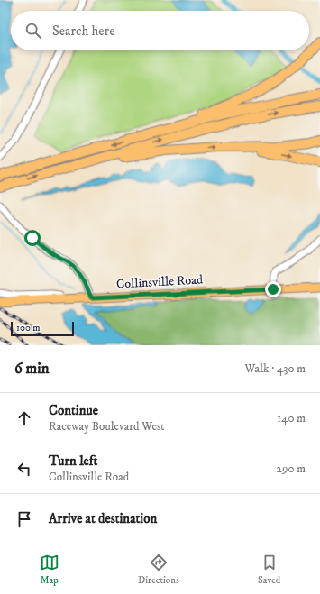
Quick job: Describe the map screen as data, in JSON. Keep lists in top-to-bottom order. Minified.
{"streets":{"main road":["Collinsville Road"]},"scale_bar":"100 m","page":{"search":"Search here","scale":"100 m","heading":["6 min","Walk · 430 m"],"list":[["Continue","Raceway Boulevard West","140 m"],["Turn left","Collinsville Road","290 m"],"Arrive at destination"],"nav":["Map","Directions","Saved"]}}
